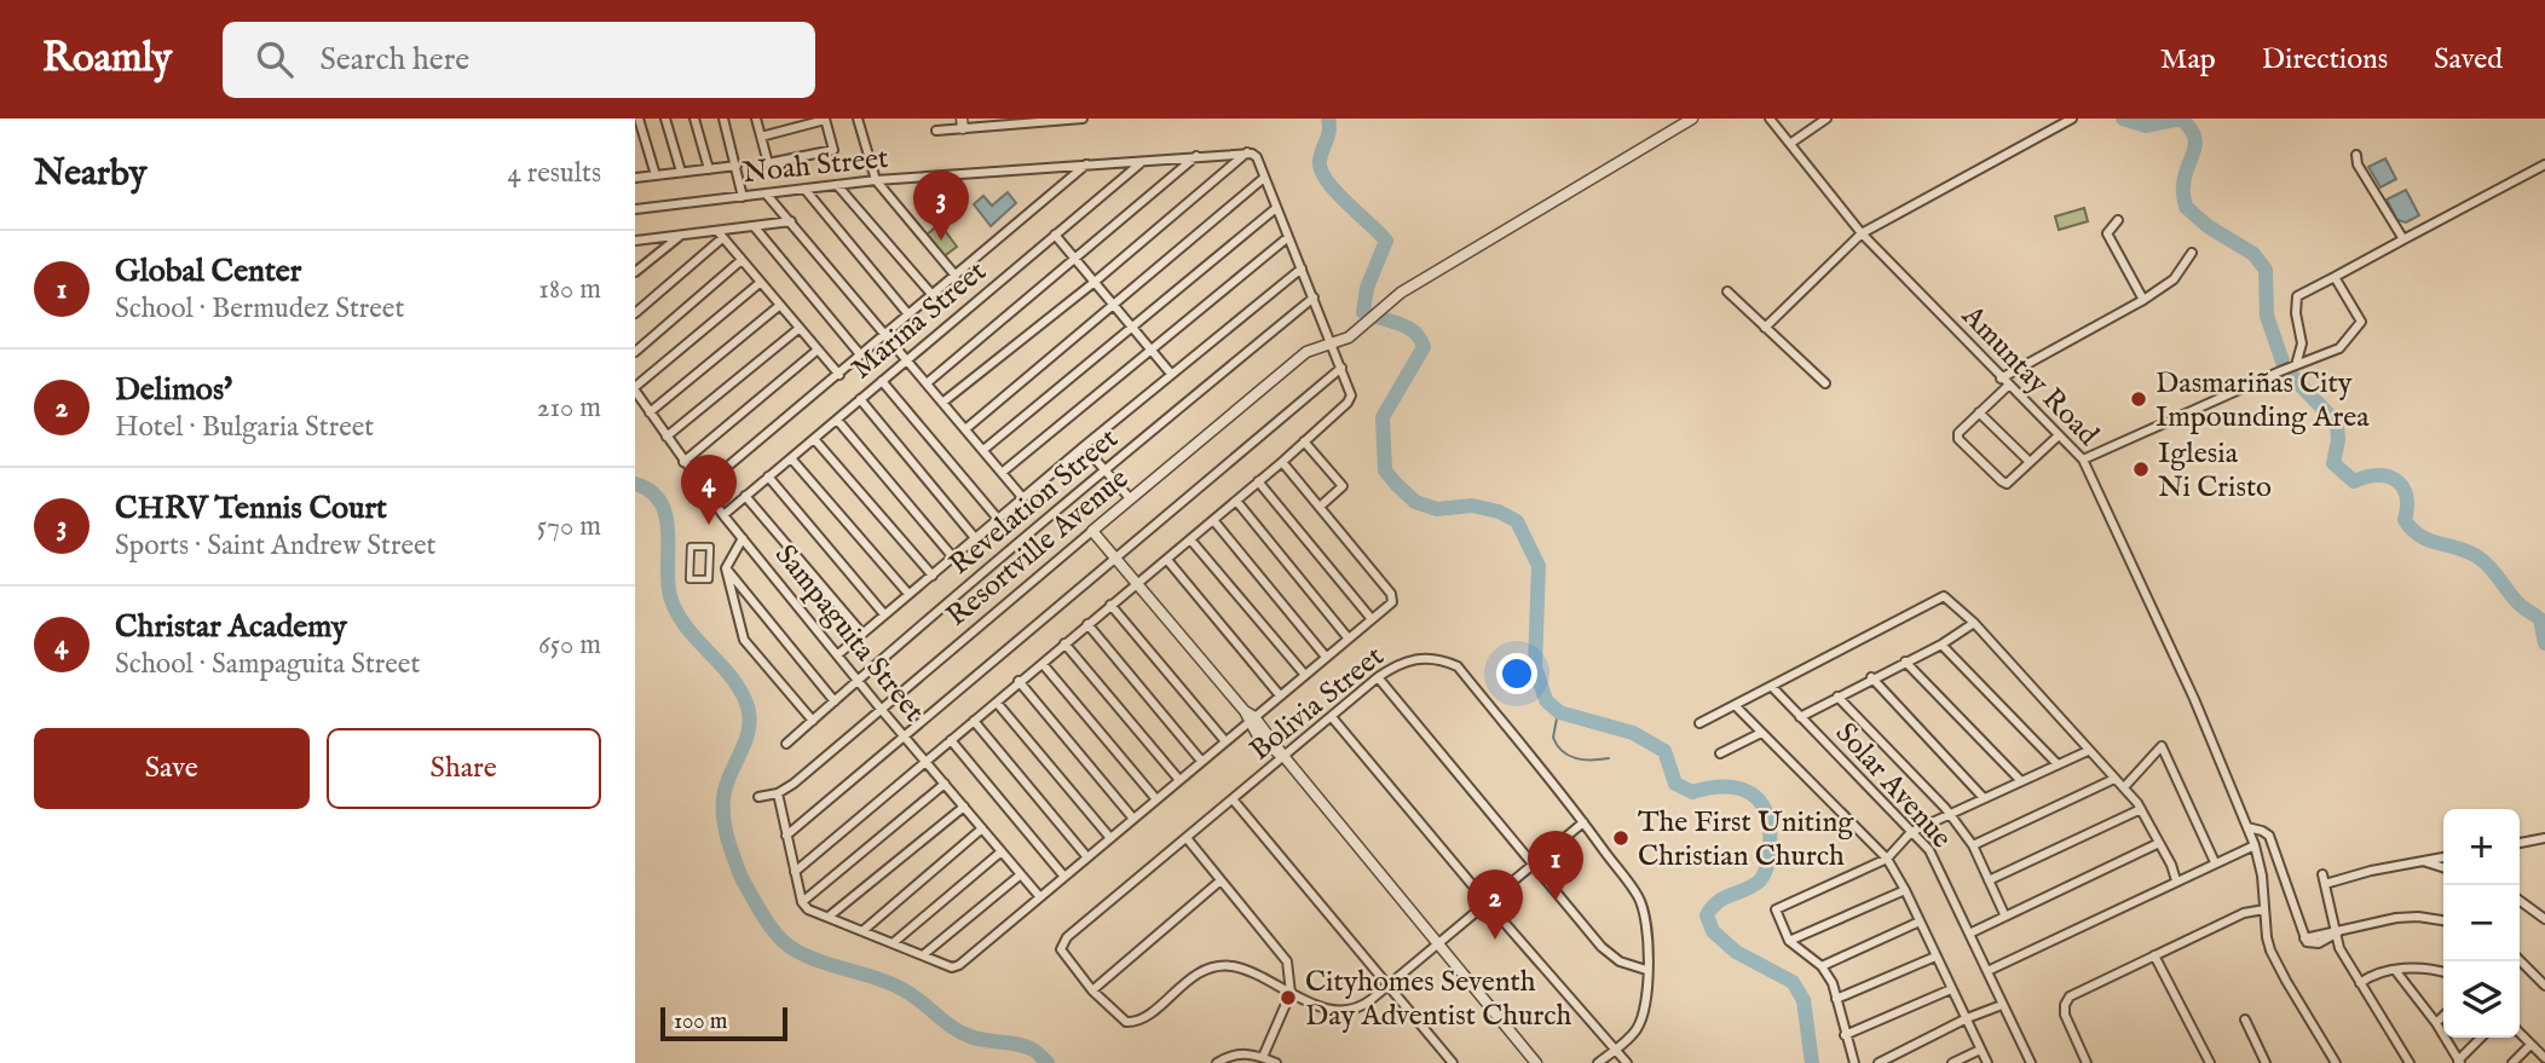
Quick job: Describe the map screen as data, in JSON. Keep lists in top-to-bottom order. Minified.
{"streets":{"street":["Noah Street","Marina Street","Amuntay Road","Revelation Street","Resortville Avenue","Sampaguita Street","Bolivia Street","Solar Avenue"]},"crossings":[["Noah Street","Marina Street"],["Marina Street","Sampaguita Street"],["Revelation Street","Sampaguita Street"],["Resortville Avenue","Sampaguita Street"]],"places":["Dasmariñas City Impounding Area","Iglesia Ni Cristo","The First Uniting Christian Church","Cityhomes Seventh Day Adventist Church"],"scale_bar":"100 m","page":{"header":"Roamly","search":"Search here","nav":["Map","Directions","Saved"],"heading":["Nearby","4 results"],"pins":["3","4","1","2"],"list":[{"mark":"1","name":"Global Center","note":"School · Bermudez Street","value":"180 m"},{"mark":"2","name":"Delimos'","note":"Hotel · Bulgaria Street","value":"210 m"},{"mark":"3","name":"CHRV Tennis Court","note":"Sports · Saint Andrew Street","value":"570 m"},{"mark":"4","name":"Christar Academy","note":"School · Sampaguita Street","value":"650 m"}],"buttons":["Save","Share"],"map_buttons":["+","−"],"scale":"100 m"}}
